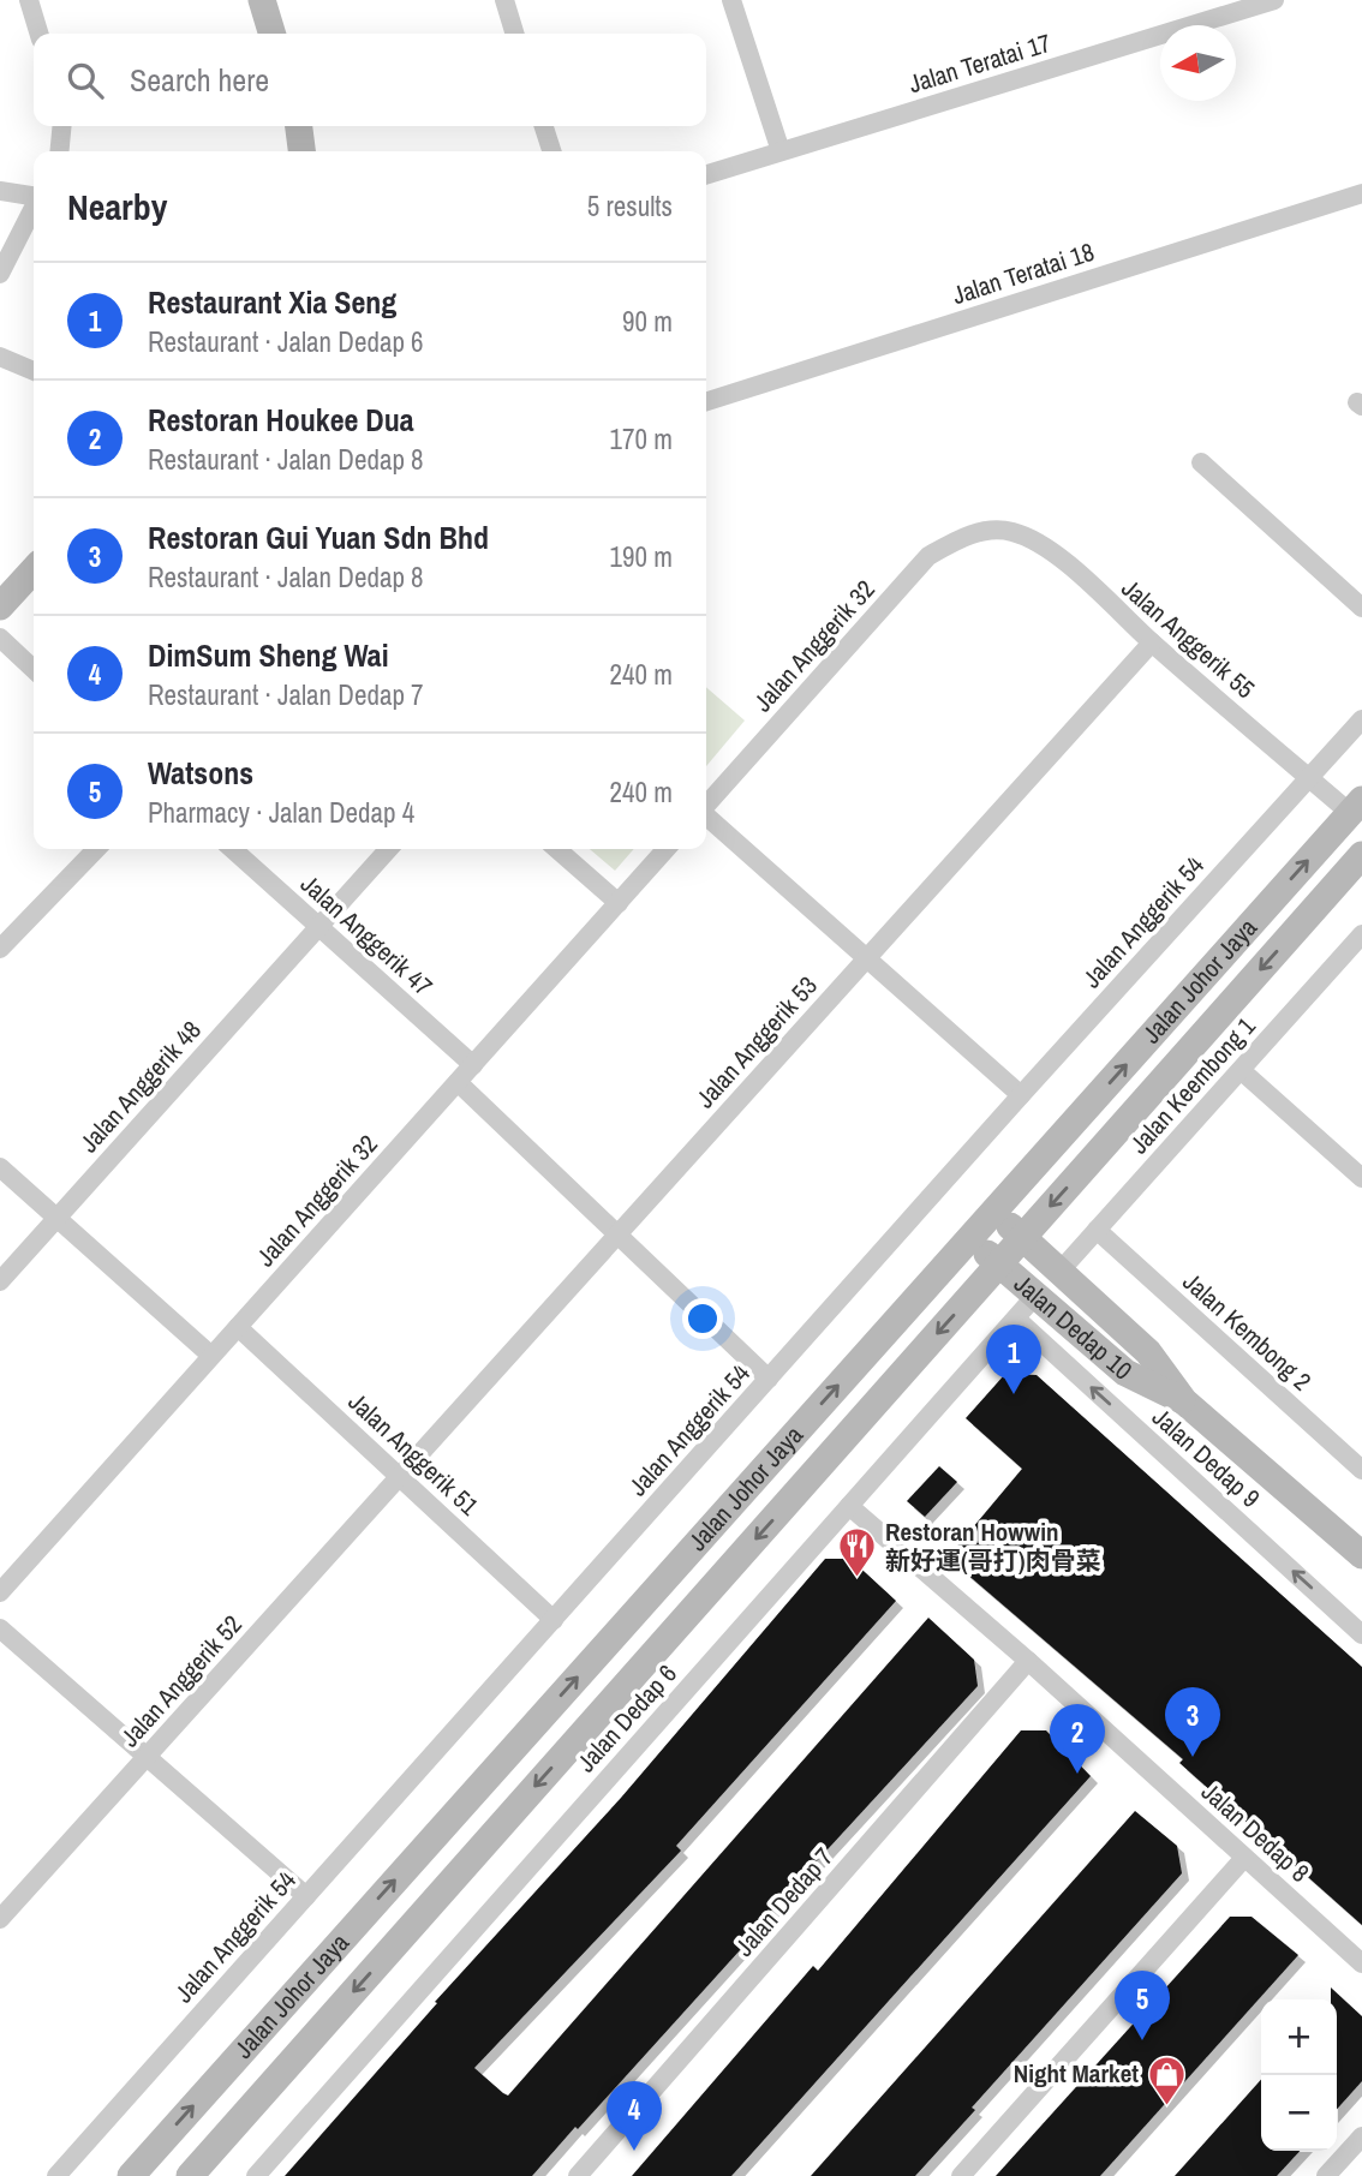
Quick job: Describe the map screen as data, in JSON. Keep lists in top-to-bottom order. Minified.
{"streets":{"main road":["Jalan Johor Jaya","Jalan Dedap 10"],"street":["Jalan Teratai 17","Jalan Teratai 18","Jalan Anggerik 55","Jalan Anggerik 32","Jalan Anggerik 54","Jalan Anggerik 47","Jalan Anggerik 53","Jalan Keembong 1","Jalan Anggerik 48","Jalan Kembong 2","Jalan Anggerik 51","Jalan Dedap 9","Jalan Anggerik 52","Jalan Dedap 6","Jalan Dedap 8","Jalan Dedap 7"]},"crossings":[["Jalan Anggerik 55","Jalan Anggerik 32"],["Jalan Anggerik 55","Jalan Anggerik 54"],["Jalan Anggerik 55","Jalan Johor Jaya"],["Jalan Anggerik 55","Jalan Anggerik 53"],["Jalan Anggerik 32","Jalan Anggerik 47"],["Jalan Anggerik 32","Jalan Anggerik 51"],["Jalan Anggerik 54","Jalan Anggerik 51"],["Jalan Anggerik 47","Jalan Anggerik 48"],["Jalan Johor Jaya","Jalan Dedap 10"],["Jalan Anggerik 53","Jalan Anggerik 51"],["Jalan Anggerik 53","Jalan Anggerik 52"],["Jalan Keembong 1","Jalan Dedap 10"],["Jalan Keembong 1","Jalan Kembong 2"],["Jalan Dedap 10","Jalan Dedap 6"],["Jalan Anggerik 51","Jalan Anggerik 52"],["Jalan Dedap 9","Jalan Dedap 6"],["Jalan Dedap 6","Jalan Dedap 8"],["Jalan Dedap 8","Jalan Dedap 7"]],"one_way":["Jalan Dedap 9"],"places":{"restaurant":["Restoran Howwin 新好運(哥打)肉骨菜"],"shop":["Night Market"]},"north":"left","page":{"search":"Search here","heading":["Nearby","5 results"],"list":[{"mark":"1","name":"Restaurant Xia Seng","note":"Restaurant · Jalan Dedap 6","value":"90 m"},{"mark":"2","name":"Restoran Houkee Dua","note":"Restaurant · Jalan Dedap 8","value":"170 m"},{"mark":"3","name":"Restoran Gui Yuan Sdn Bhd","note":"Restaurant · Jalan Dedap 8","value":"190 m"},{"mark":"4","name":"DimSum Sheng Wai","note":"Restaurant · Jalan Dedap 7","value":"240 m"},{"mark":"5","name":"Watsons","note":"Pharmacy · Jalan Dedap 4","value":"240 m"}],"pins":["1","3","2","5","4"],"map_buttons":["+","−"]}}
